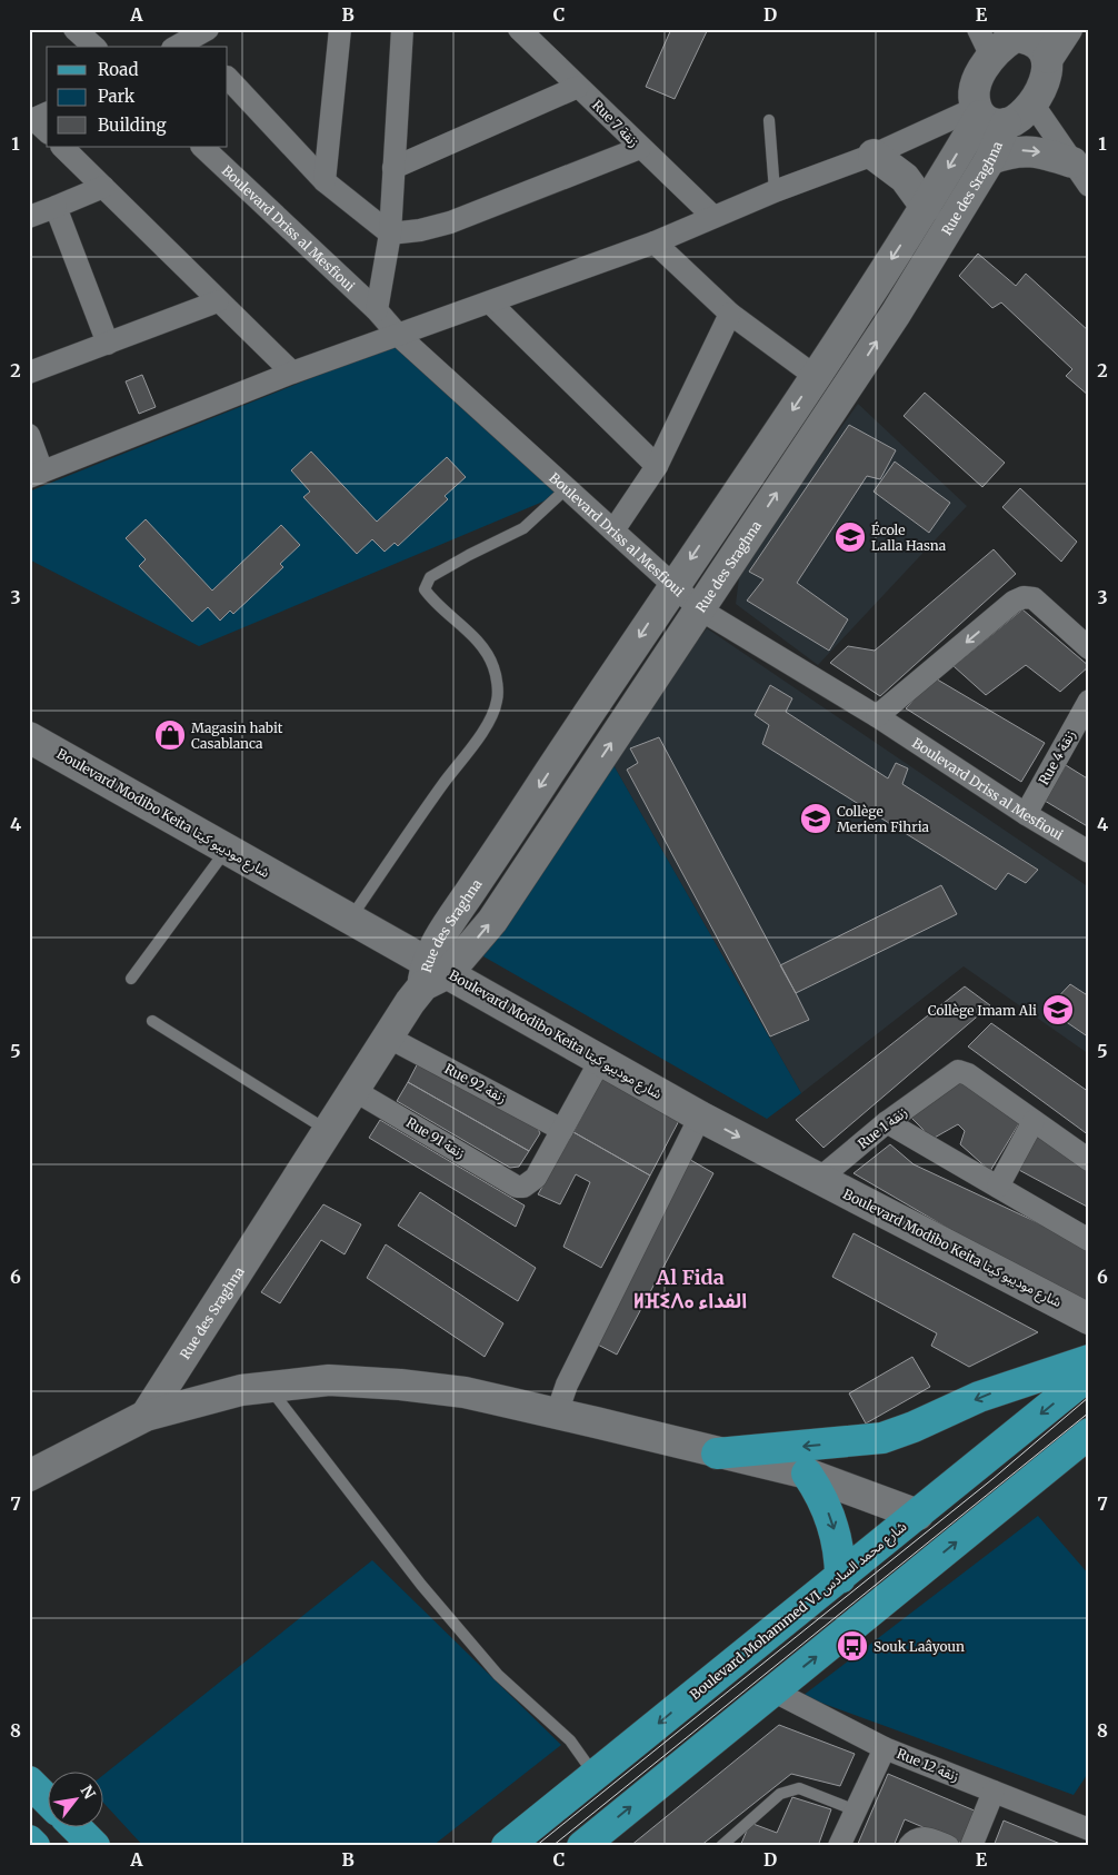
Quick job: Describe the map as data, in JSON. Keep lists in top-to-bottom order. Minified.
{"streets":{"main road":["Boulevard Mohammed VI شارع محمد السادس"],"street":["Rue 7 زنقة","Rue des Sraghna","Boulevard Driss al Mesfioui","Rue 4 زنقة","Boulevard Modibo Keita شارع موديبو كيتا","Rue 92 زنقة","Rue 1 زنقة","Rue 91 زنقة","Rue 12 زنقة"]},"crossings":[["Rue des Sraghna","Boulevard Driss al Mesfioui"],["Rue des Sraghna","Boulevard Modibo Keita شارع موديبو كيتا"],["Rue des Sraghna","Rue 92 زنقة"],["Rue des Sraghna","Rue 91 زنقة"],["Boulevard Driss al Mesfioui","Rue 4 زنقة"],["Boulevard Modibo Keita شارع موديبو كيتا","Rue 1 زنقة"],["Rue 92 زنقة","Rue 91 زنقة"]],"districts":["Al Fida ⵍⴼⵉⴷⴰ الفداء"],"places":{"school or university":["École Lalla Hasna","Collège Meriem Fihria","Collège Imam Ali"],"shop":["Magasin habit Casablanca"],"bus stop":["Souk Laâyoun"]},"legend":["Road","Park","Building"],"north":"top right","grid":{"columns":["A","B","C","D","E"],"rows":["1","2","3","4","5","6","7","8"]}}
